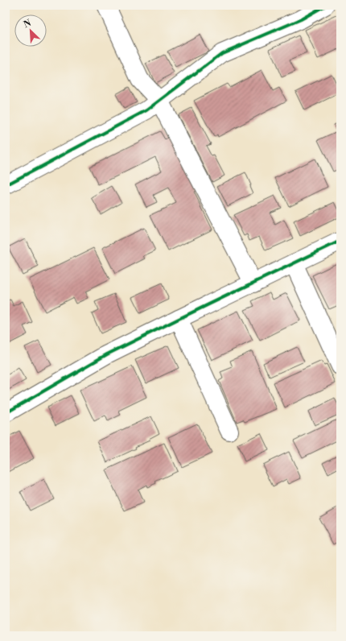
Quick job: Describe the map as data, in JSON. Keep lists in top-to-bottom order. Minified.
{"north":"top left"}
